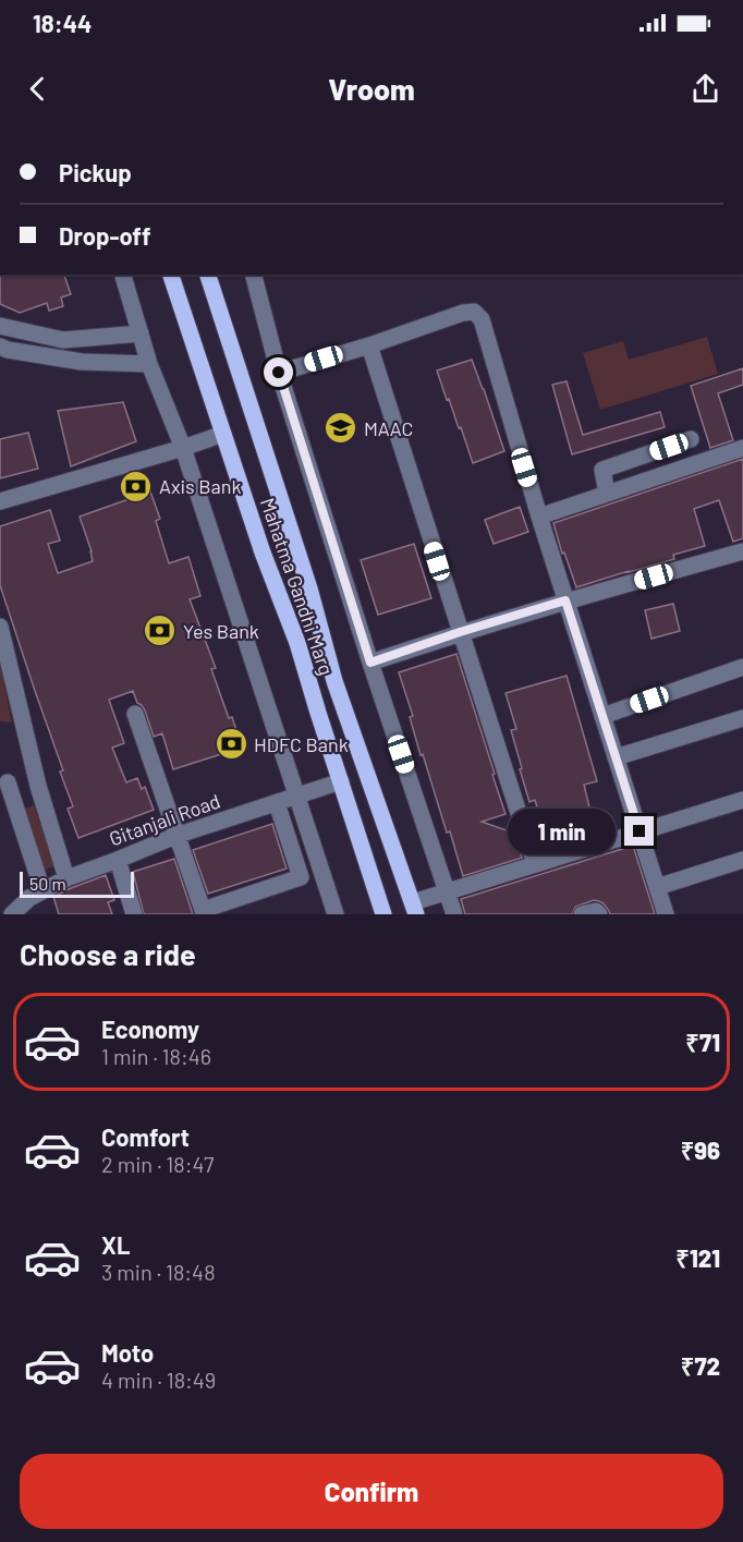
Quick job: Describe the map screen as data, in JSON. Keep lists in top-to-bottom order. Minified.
{"streets":{"main road":["Mahatma Gandhi Marg"],"street":["Gitanjali Road"]},"crossings":[["Mahatma Gandhi Marg","Gitanjali Road"]],"places":{"school or university":["MAAC"],"bank":["Axis Bank","Yes Bank","HDFC Bank"]},"scale_bar":"50 m","page":{"status":"18:44","header":"Vroom","banner":["Pickup","Drop-off"],"bubble":"1 min","scale":"50 m","heading":"Choose a ride","list":[{"name":"Economy","note":"1 min · 18:46","value":"₹71"},{"name":"Comfort","note":"2 min · 18:47","value":"₹96"},{"name":"XL","note":"3 min · 18:48","value":"₹121"},{"name":"Moto","note":"4 min · 18:49","value":"₹72"}],"buttons":"Confirm"}}
